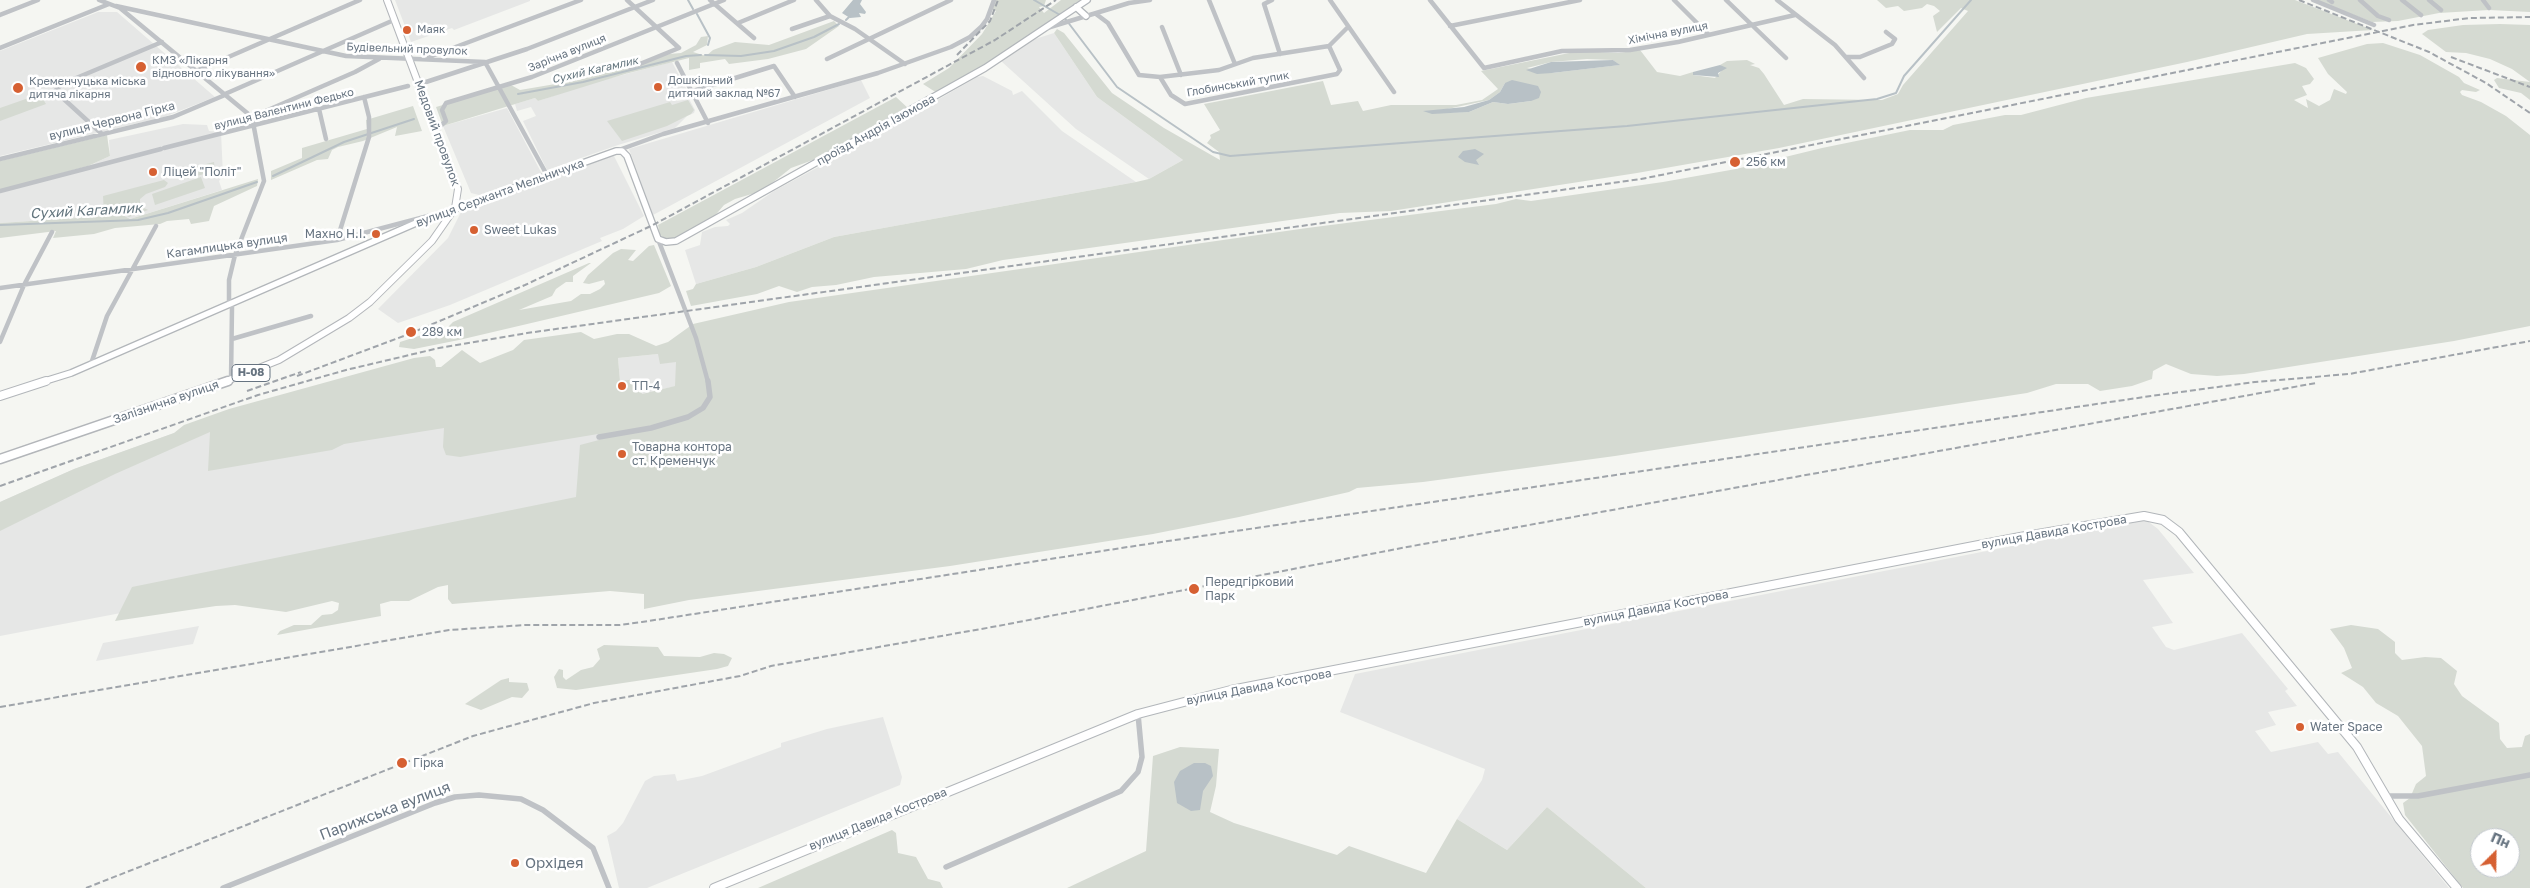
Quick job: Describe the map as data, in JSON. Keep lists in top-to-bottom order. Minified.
{"streets":{"main road":["Медовий провулок","Н-08","Залізнична вулиця"],"street":["Хімічна вулиця","Будівельний провулок","Зарічна вулиця","Глобинський тупик","вулиця Валентини Федько","вулиця Червона Гірка","проїзд Андрія Ізюмова","вулиця Сержанта Мельничука","Кагамлицька вулиця","вулиця Давида Кострова","Парижська вулиця"]},"crossings":[["Будівельний провулок","вулиця Червона Гірка"],["Будівельний провулок","Медовий провулок"],["Зарічна вулиця","Медовий провулок"],["вулиця Червона Гірка","Медовий провулок"],["Медовий провулок","вулиця Сержанта Мельничука"],["Медовий провулок","Кагамлицька вулиця"],["Медовий провулок","Залізнична вулиця"],["вулиця Сержанта Мельничука","Кагамлицька вулиця"],["вулиця Сержанта Мельничука","Залізнична вулиця"],["Кагамлицька вулиця","Залізнична вулиця"]],"water":["Сухий Кагамлик"],"places":["Маяк","КМЗ «Лікарня відновного лікування»","Дошкільний дитячий заклад №67","Кременчуцька міська дитяча лікарня","256 км","Ліцей \"Політ\"","Sweet Lukas","Махно Н.І.","289 км","ТП-4","Товарна контора ст. Кременчук","Передгірковий Парк","Water Space","Гірка","Орхідея"],"north":"top right"}
